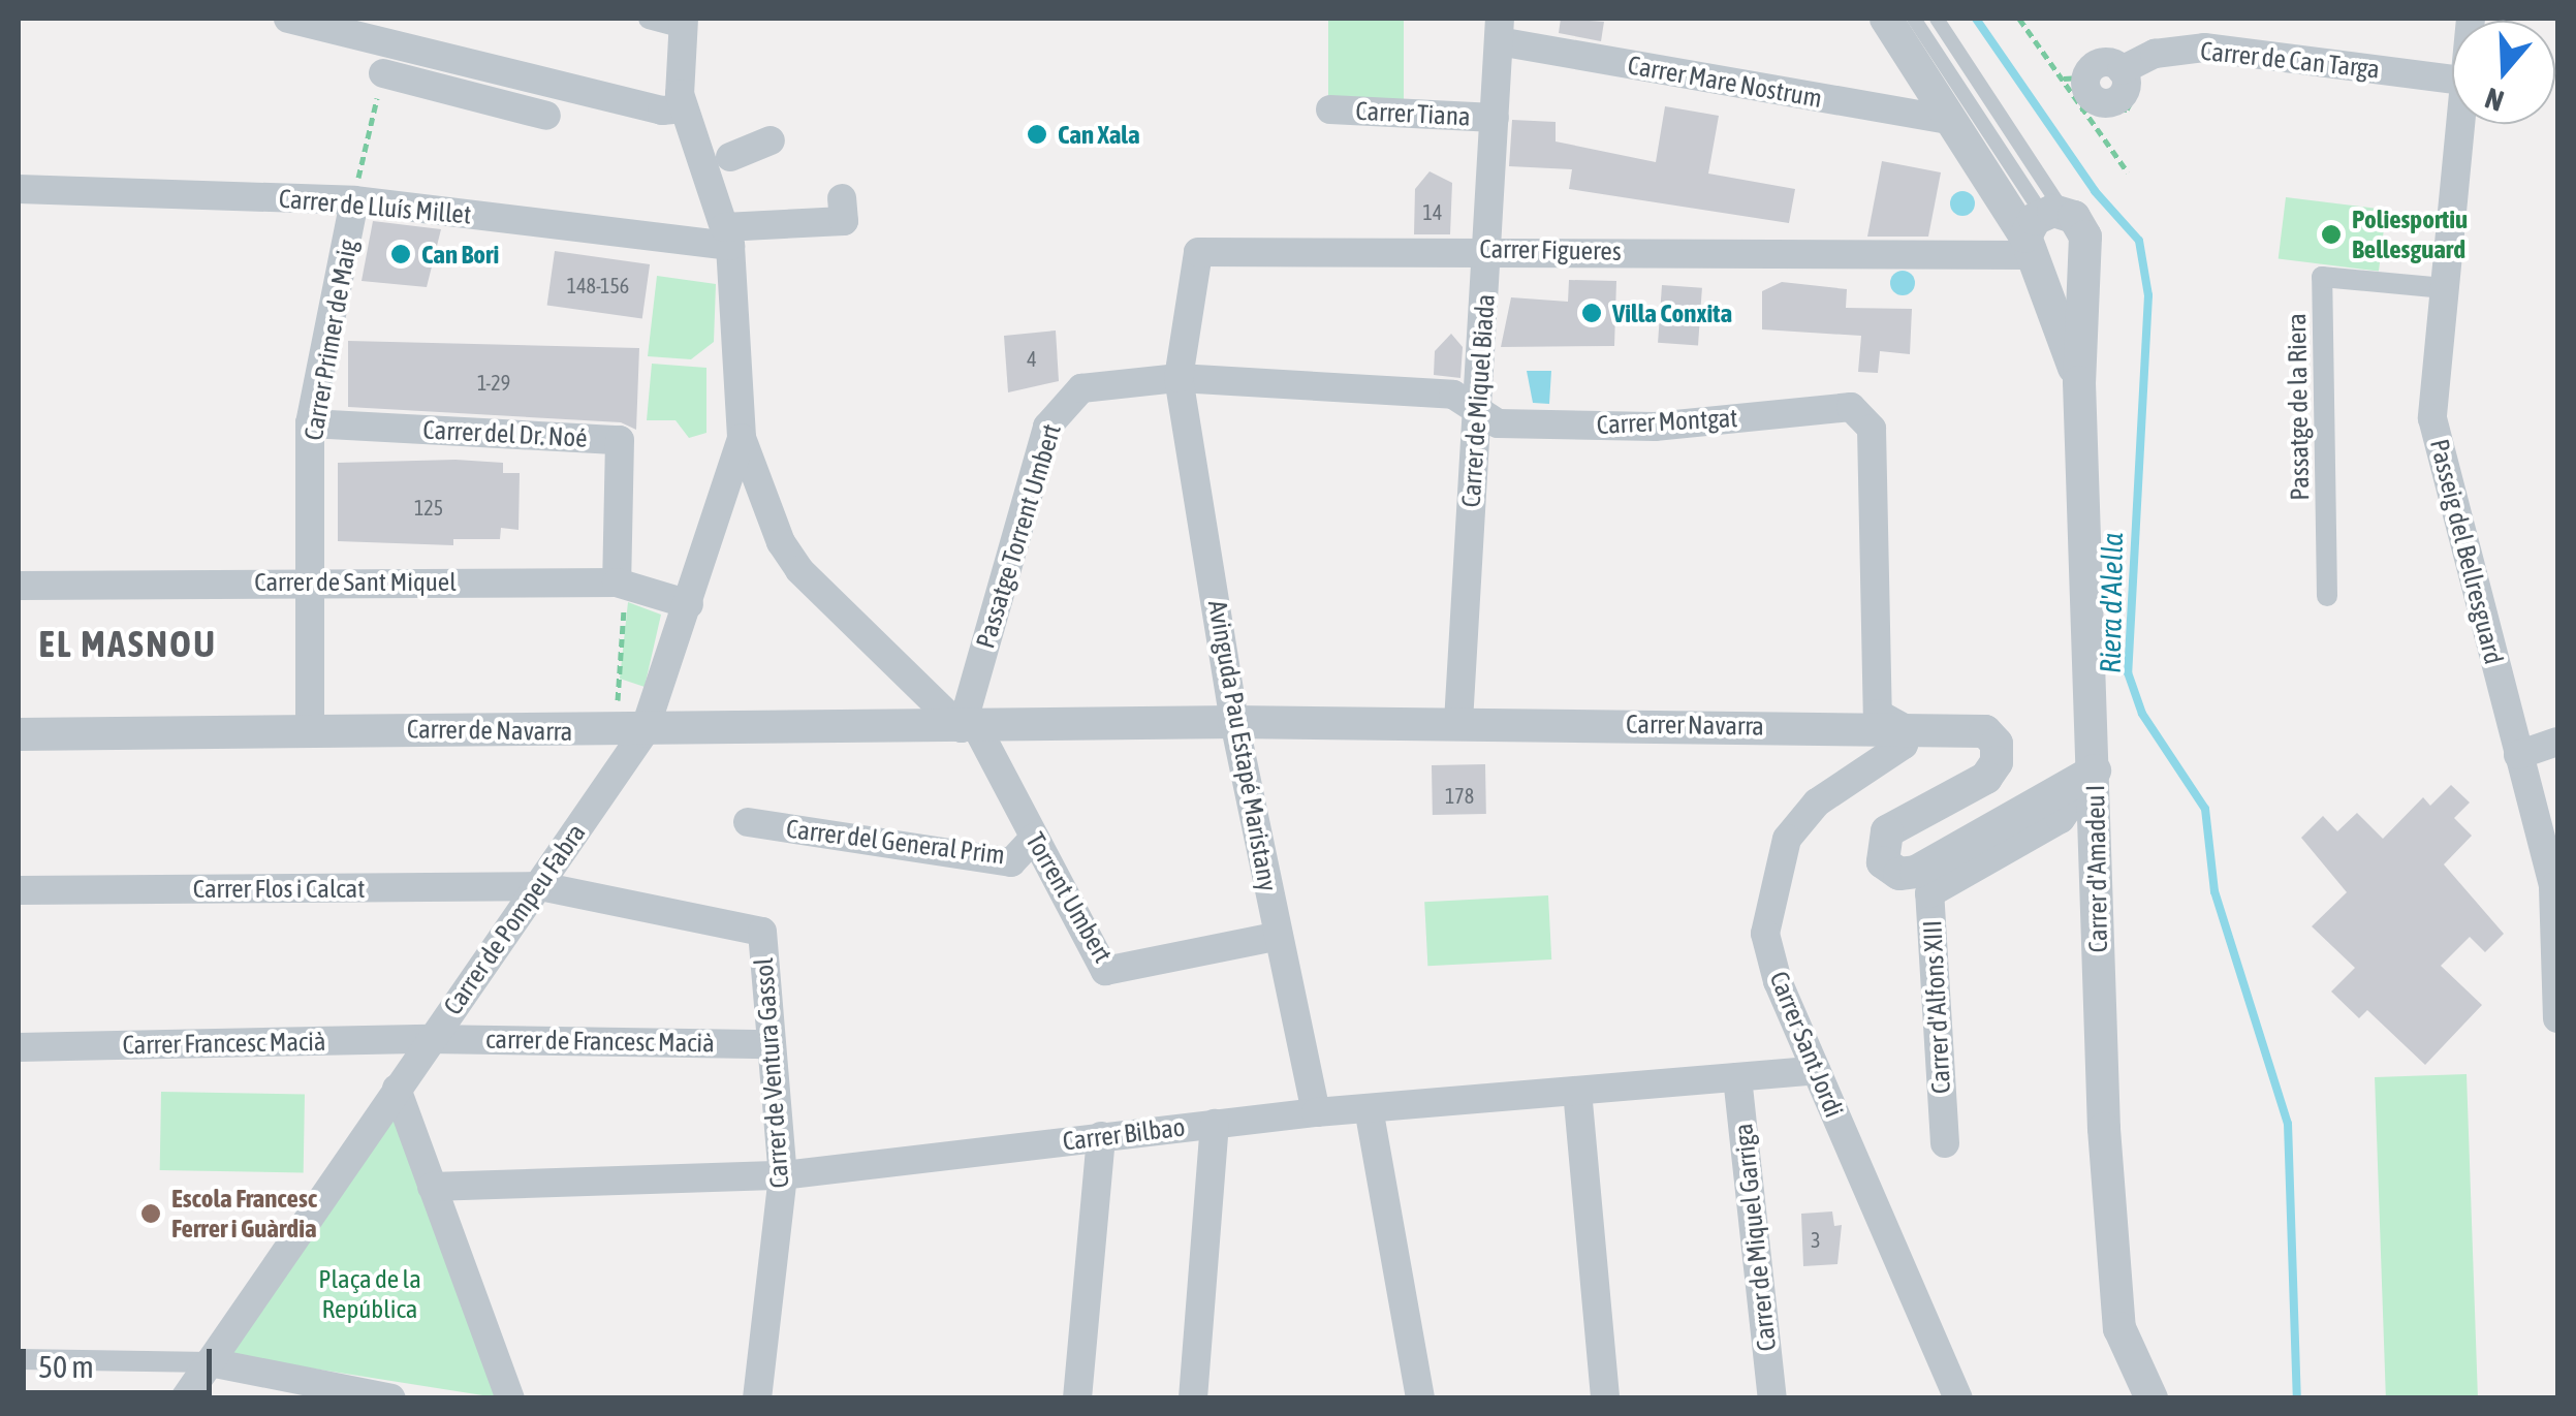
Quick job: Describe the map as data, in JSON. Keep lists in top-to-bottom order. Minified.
{"streets":{"street":["Carrer de Can Targa","Carrer Mare Nostrum","Carrer Tiana","Carrer de Lluís Millet","Carrer Figueres","Carrer Primer de Maig","Carrer de Miquel Biada","Passatge de la Riera","Carrer Montgat","Carrer del Dr. Noé","Passatge Torrent Umbert","Passeig del Bellresguard","Carrer de Sant Miquel","Carrer Navarra","Carrer de Navarra","Avinguda Pau Estapé Maristany","Carrer del General Prim","Carrer d'Amadeu I","Carrer Flos i Calcat","Torrent Umbert","Carrer de Pompeu Fabra","Carrer d'Alfons XIII","carrer de Francesc Macià","Carrer Francesc Macià","Carrer Sant Jordi","Carrer de Ventura Gassol","Carrer Bilbao","Carrer de Miquel Garriga"]},"crossings":[["Carrer Mare Nostrum","Carrer de Miquel Biada"],["Carrer Mare Nostrum","Carrer d'Amadeu I"],["Carrer Tiana","Carrer de Miquel Biada"],["Carrer de Lluís Millet","Carrer Primer de Maig"],["Carrer Figueres","Carrer de Miquel Biada"],["Carrer Figueres","Carrer Montgat"],["Carrer Figueres","Passatge Torrent Umbert"],["Carrer Figueres","Avinguda Pau Estapé Maristany"],["Carrer Figueres","Carrer d'Amadeu I"],["Carrer Primer de Maig","Carrer del Dr. Noé"],["Carrer Primer de Maig","Carrer de Sant Miquel"],["Carrer Primer de Maig","Carrer de Navarra"],["Carrer de Miquel Biada","Carrer Montgat"],["Carrer de Miquel Biada","Carrer Navarra"],["Passatge de la Riera","Passeig del Bellresguard"],["Carrer Montgat","Passatge Torrent Umbert"],["Carrer Montgat","Carrer Navarra"],["Carrer Montgat","Avinguda Pau Estapé Maristany"],["Carrer Montgat","Carrer Sant Jordi"],["Carrer del Dr. Noé","Carrer de Sant Miquel"],["Passatge Torrent Umbert","Carrer Navarra"],["Passatge Torrent Umbert","Carrer de Navarra"],["Passatge Torrent Umbert","Avinguda Pau Estapé Maristany"],["Passatge Torrent Umbert","Torrent Umbert"],["Carrer de Sant Miquel","Carrer de Pompeu Fabra"],["Carrer Navarra","Carrer de Navarra"],["Carrer Navarra","Avinguda Pau Estapé Maristany"],["Carrer Navarra","Carrer d'Amadeu I"],["Carrer Navarra","Torrent Umbert"],["Carrer Navarra","Carrer d'Alfons XIII"],["Carrer Navarra","Carrer Sant Jordi"],["Carrer de Navarra","Torrent Umbert"],["Carrer de Navarra","Carrer de Pompeu Fabra"],["Avinguda Pau Estapé Maristany","Torrent Umbert"],["Avinguda Pau Estapé Maristany","Carrer Bilbao"],["Carrer del General Prim","Torrent Umbert"],["Carrer d'Amadeu I","Carrer d'Alfons XIII"],["Carrer Flos i Calcat","Carrer de Pompeu Fabra"],["Carrer Flos i Calcat","Carrer de Ventura Gassol"],["Torrent Umbert","Carrer de Pompeu Fabra"],["Carrer de Pompeu Fabra","carrer de Francesc Macià"],["Carrer de Pompeu Fabra","Carrer Francesc Macià"],["carrer de Francesc Macià","Carrer Francesc Macià"],["carrer de Francesc Macià","Carrer de Ventura Gassol"],["Carrer Sant Jordi","Carrer Bilbao"],["Carrer de Ventura Gassol","Carrer Bilbao"],["Carrer Bilbao","Carrer de Miquel Garriga"]],"districts":["EL MASNOU"],"water":["Riera d'Alella"],"parks":["Plaça de la República"],"places":["Can Xala","Poliesportiu Bellesguard","Can Bori","Villa Conxita","Escola Francesc Ferrer i Guàrdia"],"house_numbers":["14","148-156","4","1-29","125","178","3"],"scale_bar":"50 m","north":"bottom"}
